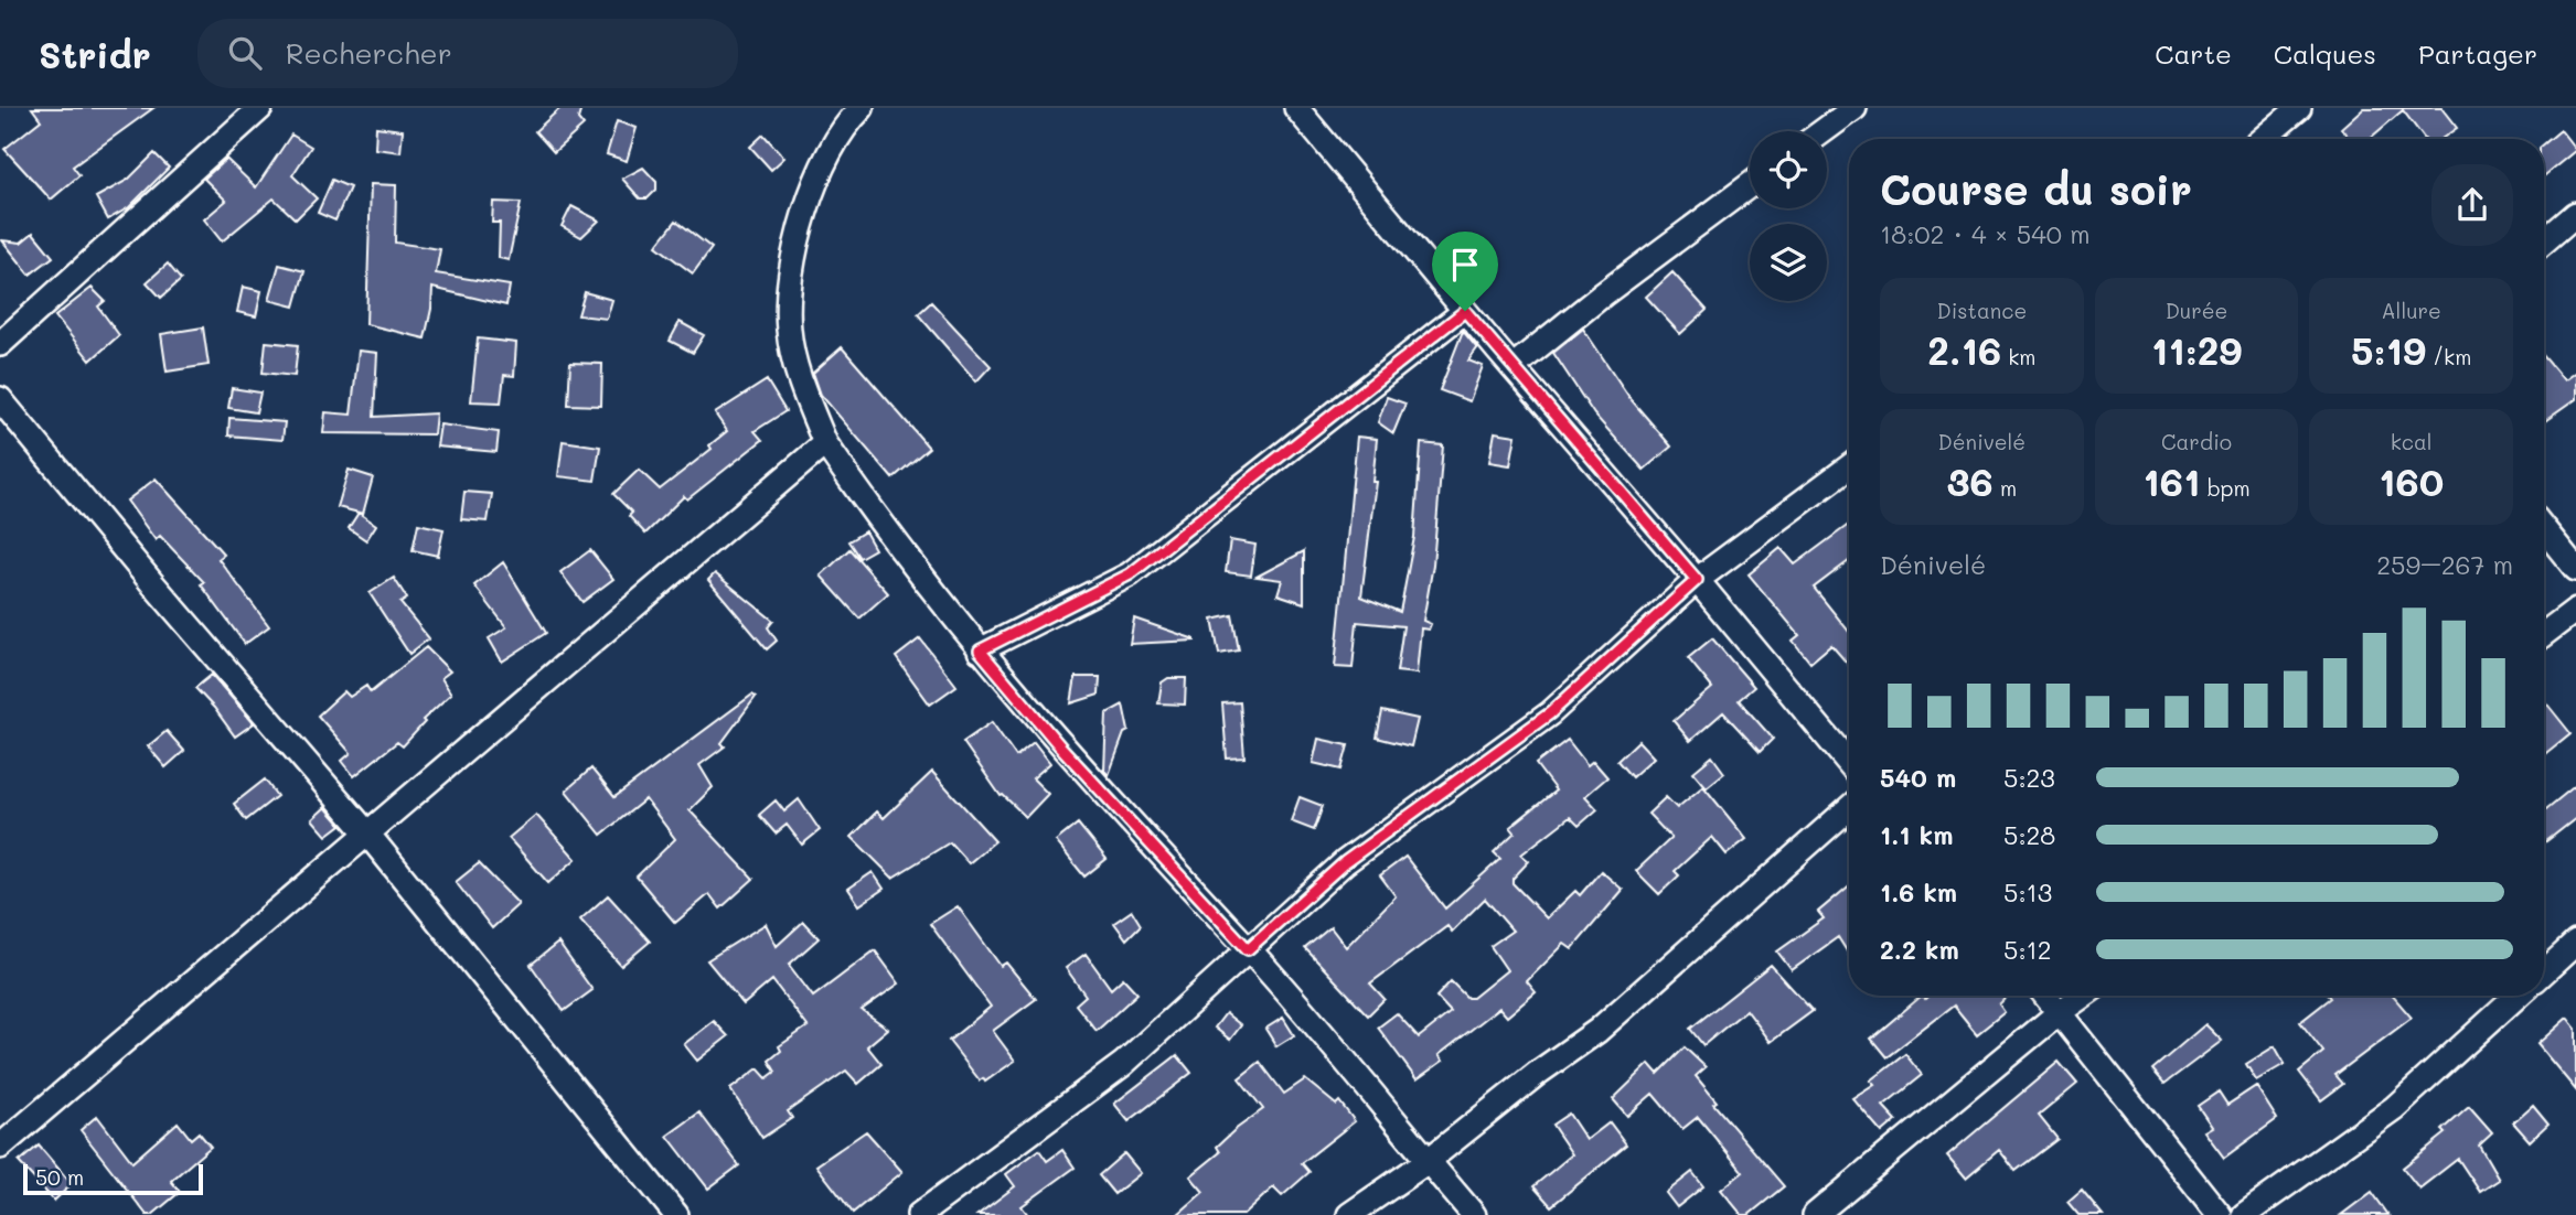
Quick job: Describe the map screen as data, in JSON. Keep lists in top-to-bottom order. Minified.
{"scale_bar":"50 m","page":{"header":"Stridr","search":"Rechercher","nav":["Carte","Calques","Partager"],"heading":["Course du soir","18:02 · 4 × 540 m"],"stats":[["Distance","2.16 km"],["Durée","11:29"],["Allure","5:19 /km"],["Dénivelé","36 m"],["Cardio","161 bpm"],["kcal","160"]],"chart":["Dénivelé","259–267 m"],"list":[{"name":"540 m","note":"5:23"},{"name":"1.1 km","note":"5:28"},{"name":"1.6 km","note":"5:13"},{"name":"2.2 km","note":"5:12"}],"scale":"50 m"}}
